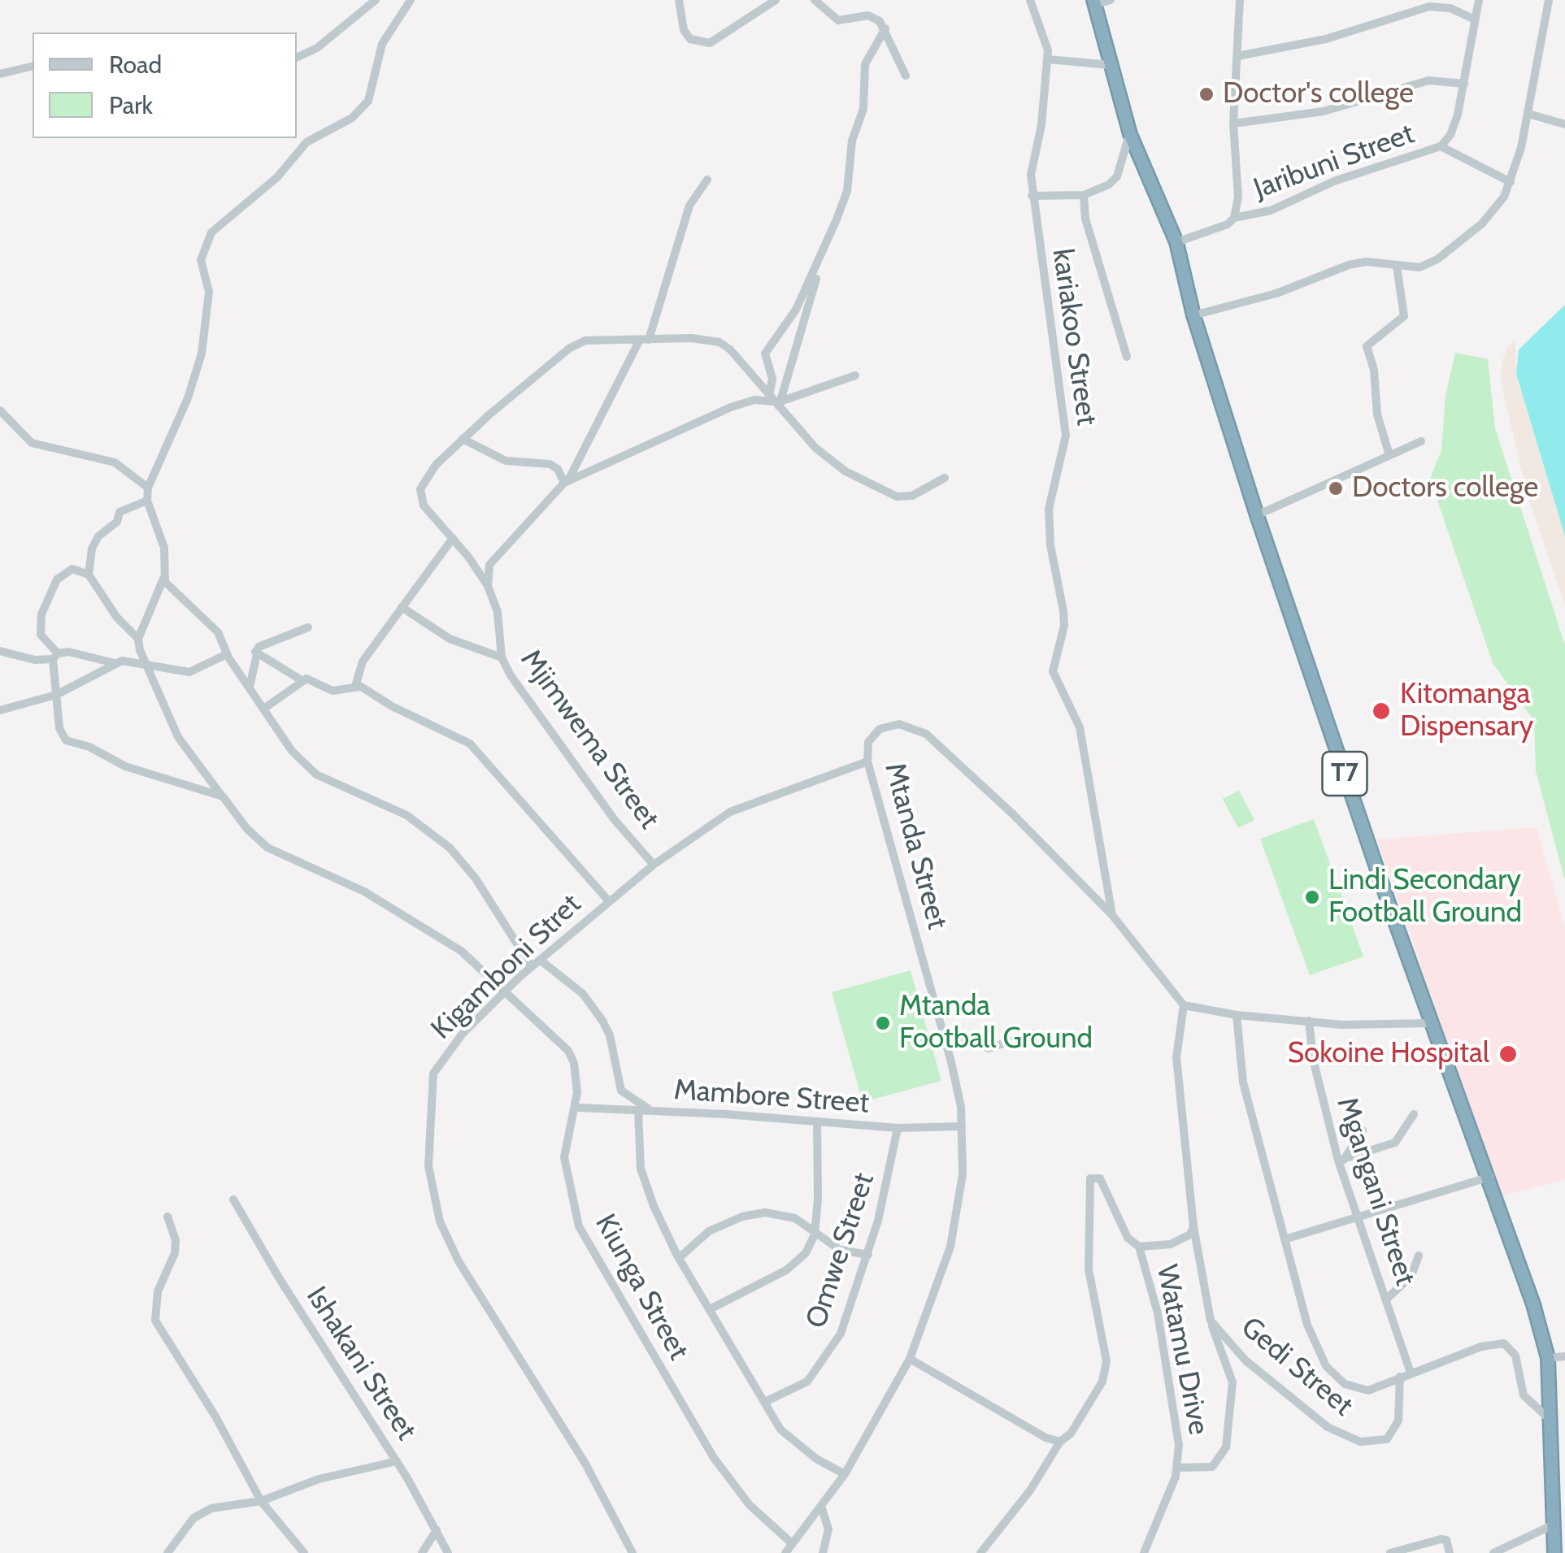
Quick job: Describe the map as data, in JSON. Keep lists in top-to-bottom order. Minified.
{"streets":{"highway":["T7"],"street":["Jaribuni Street","kariakoo Street","Mjimwema Street","Mtanda Street","Kigamboni Stret","Mambore Street","Mgangani Street","Omwe Street","Kiunga Street","Watamu Drive","Ishakani Street","Gedi Street"]},"crossings":[["Jaribuni Street","T7"],["kariakoo Street","Mtanda Street"],["Mjimwema Street","Kigamboni Stret"],["Mtanda Street","Kigamboni Stret"],["Mtanda Street","Mambore Street"],["Mtanda Street","Kiunga Street"],["Mtanda Street","Gedi Street"],["Kigamboni Stret","Kiunga Street"],["Mambore Street","Omwe Street"]],"places":["Doctor's college","Doctors college","Kitomanga Dispensary","Lindi Secondary Football Ground","Mtanda Football Ground","Sokoine Hospital"],"legend":["Road","Park"]}
